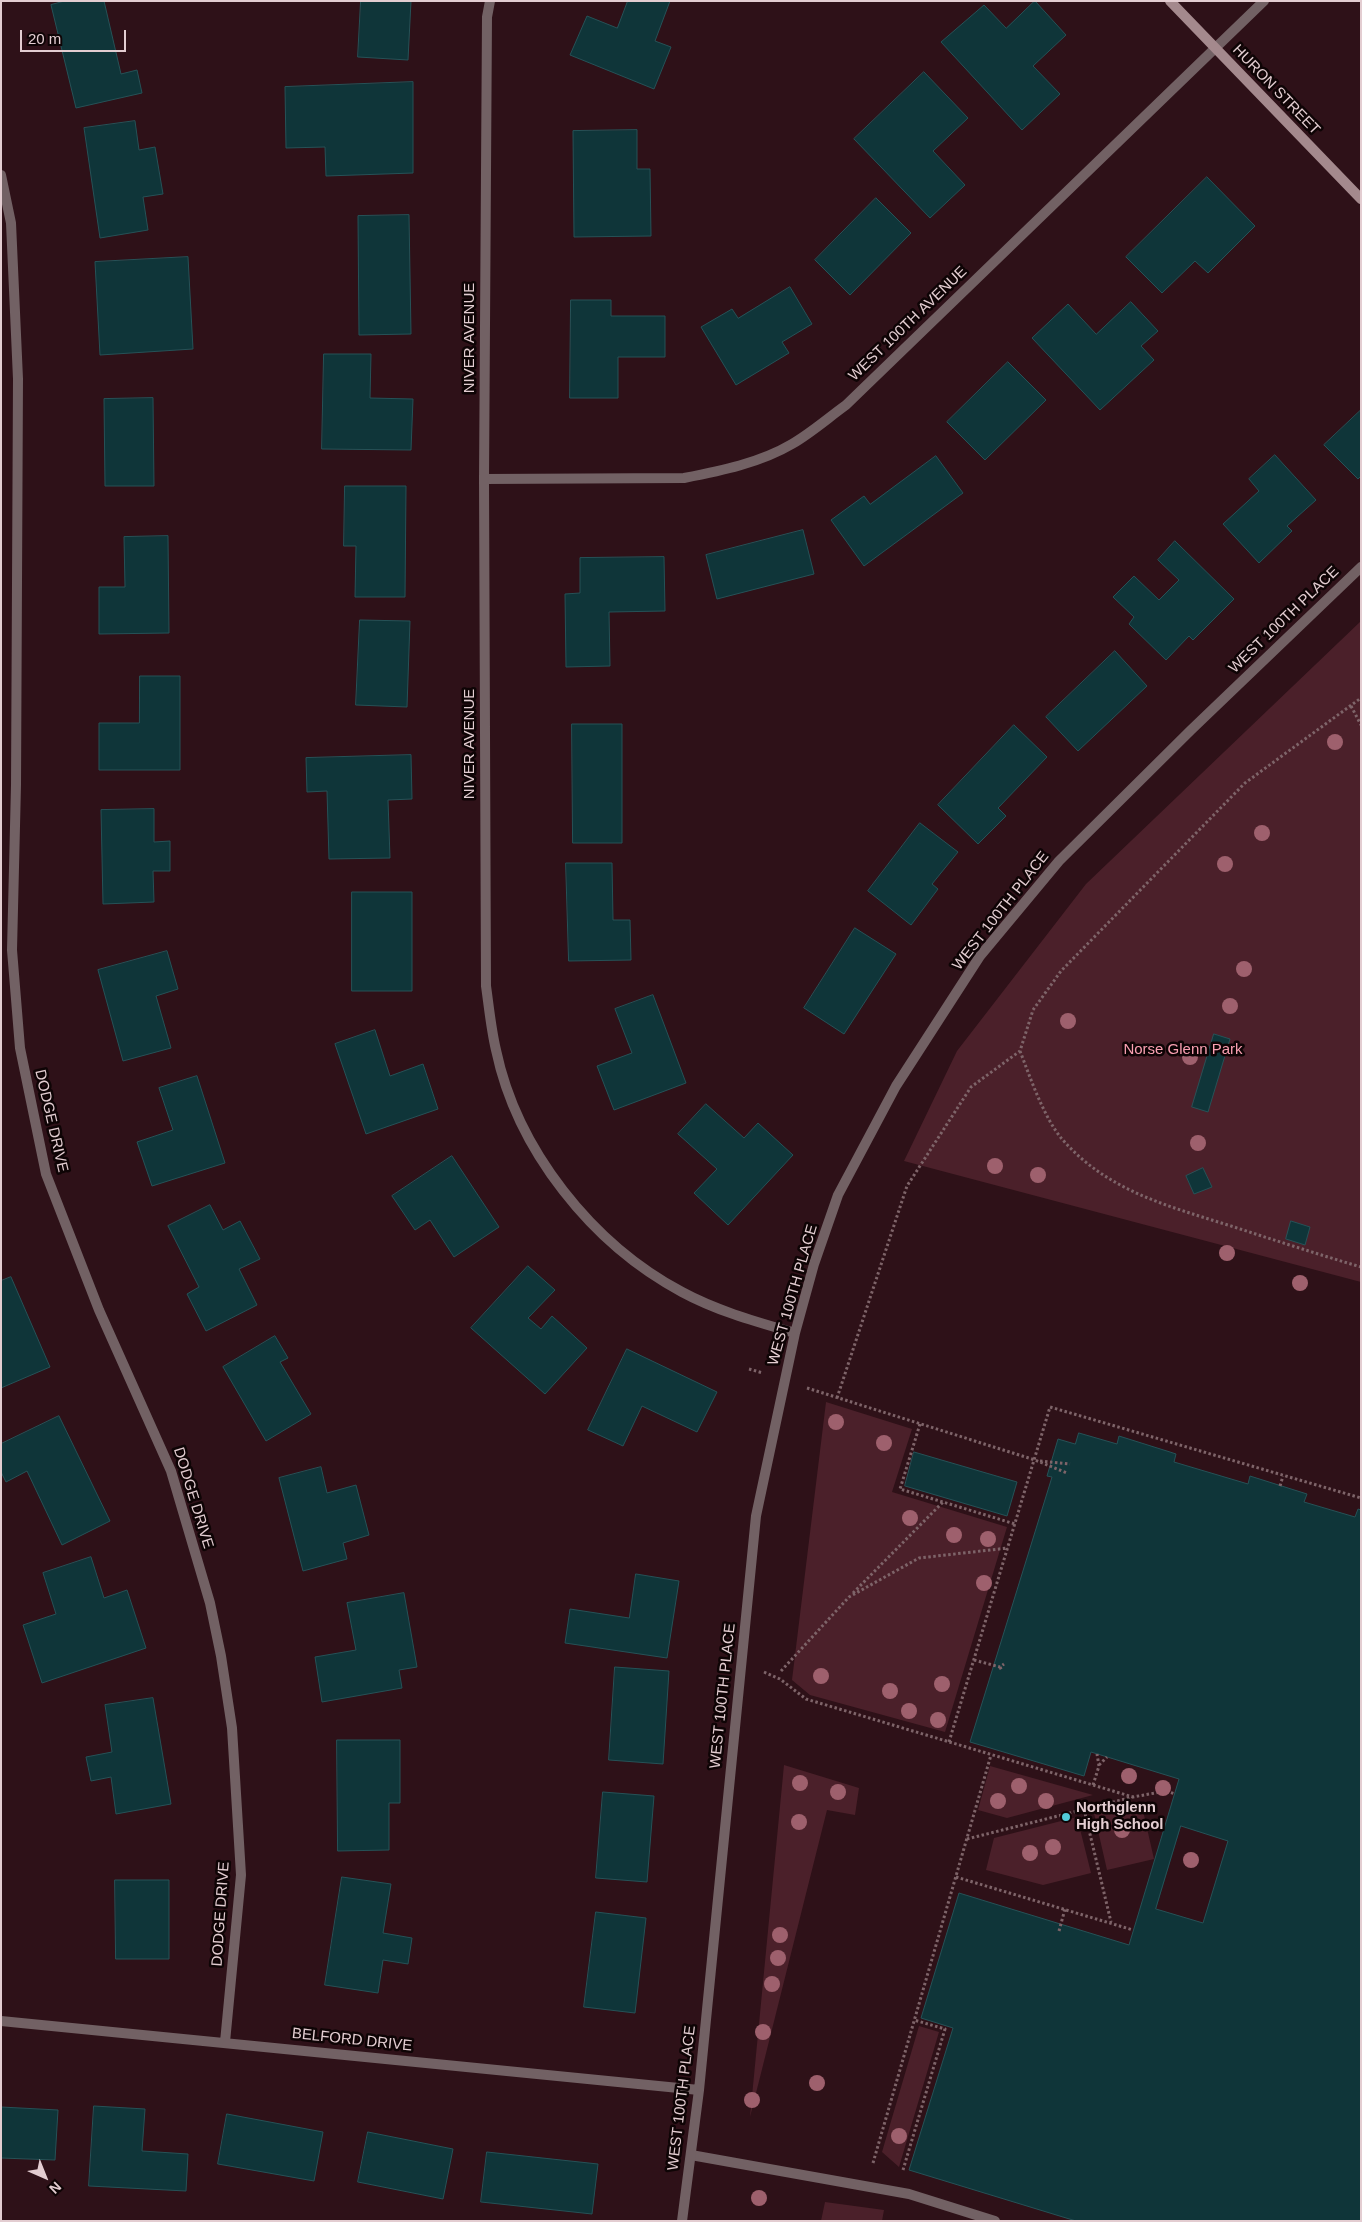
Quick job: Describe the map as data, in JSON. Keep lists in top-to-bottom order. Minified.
{"streets":{"main road":["HURON STREET"],"street":["WEST 100TH AVENUE","NIVER AVENUE","WEST 100TH PLACE","DODGE DRIVE","BELFORD DRIVE"]},"crossings":[["HURON STREET","WEST 100TH AVENUE"],["WEST 100TH AVENUE","NIVER AVENUE"],["NIVER AVENUE","WEST 100TH PLACE"],["WEST 100TH PLACE","BELFORD DRIVE"],["DODGE DRIVE","BELFORD DRIVE"]],"parks":["Norse Glenn Park"],"places":["Northglenn High School"],"scale_bar":"20 m","north":"bottom right"}
